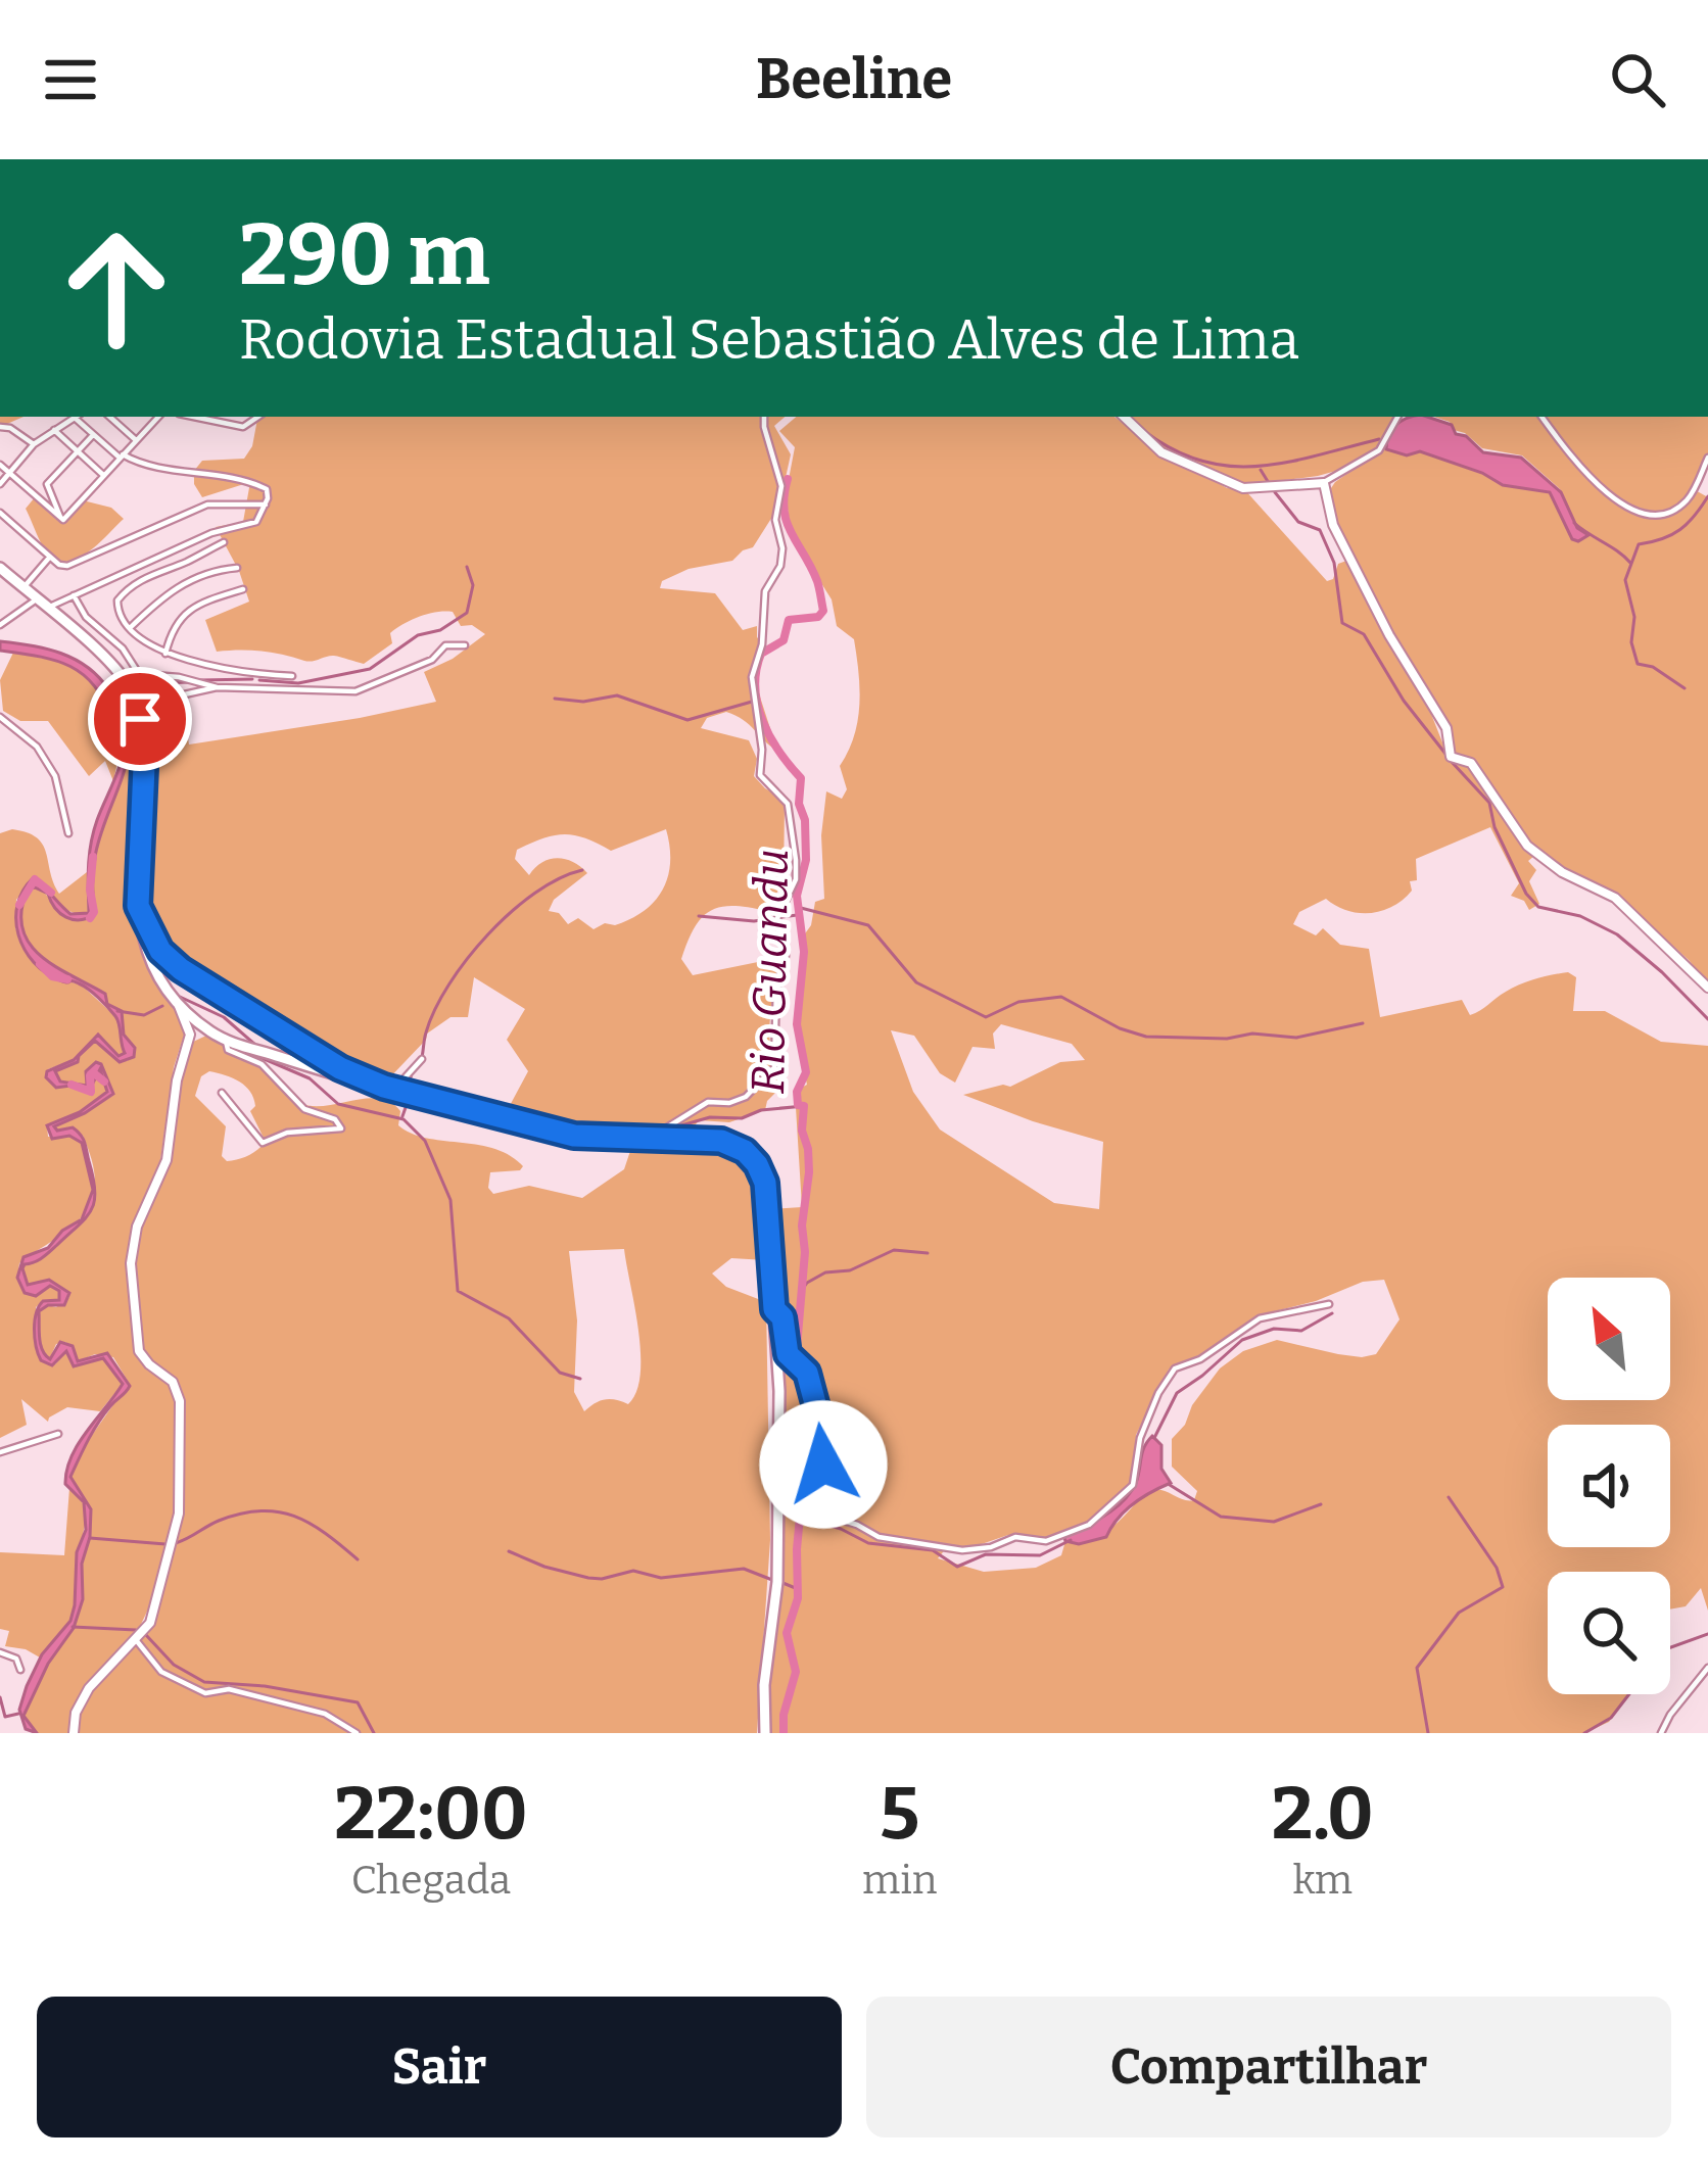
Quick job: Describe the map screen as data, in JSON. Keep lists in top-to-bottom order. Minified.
{"water":["Rio Guandu"],"north":"top left","page":{"header":"Beeline","turn":["290 m","Rodovia Estadual Sebastião Alves de Lima"],"eta":["22:00","Chegada","5","min","2.0","km"],"buttons":["Sair","Compartilhar"]}}
